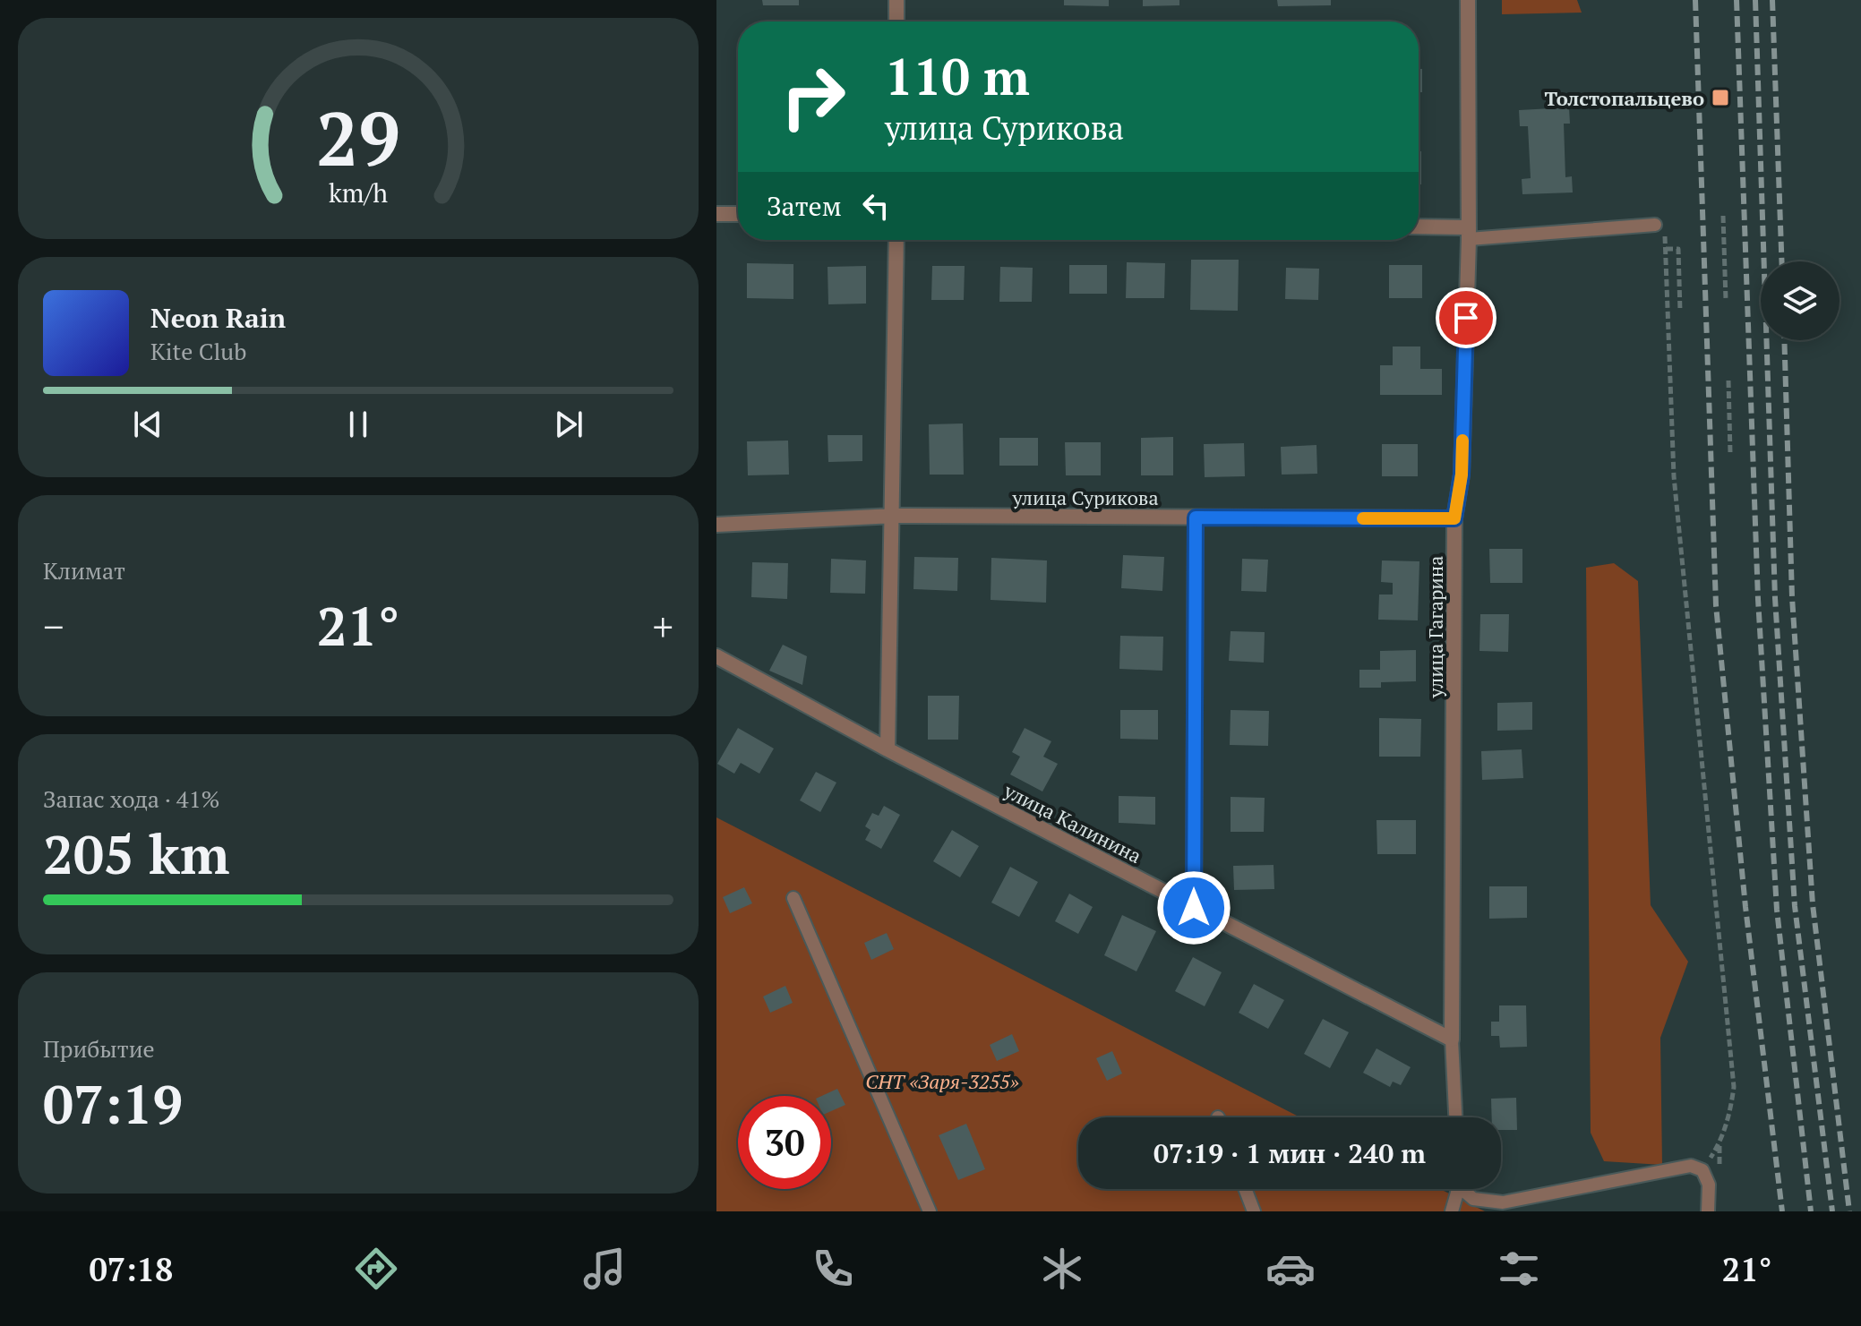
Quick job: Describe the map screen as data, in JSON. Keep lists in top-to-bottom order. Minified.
{"streets":{"street":["улица Сурикова","улица Гагарина","улица Калинина"]},"crossings":[["улица Сурикова","улица Гагарина"],["улица Гагарина","улица Калинина"]],"parks":["СНТ «Заря-3255»"],"places":{"transit":["Толстопальцево"]},"page":{"turn":["110 m","улица Сурикова"],"then":"Затем","song":["Neon Rain","Kite Club"],"tile":["Климат",["Запас хода · 41%","205 km"],["Прибытие","07:19"]],"heat":["−","21°","+"],"limit":"30","trip":"07:19 · 1 мин · 240 m","tabs":["07:18","21°"],"gauge":["29","km/h"]}}
